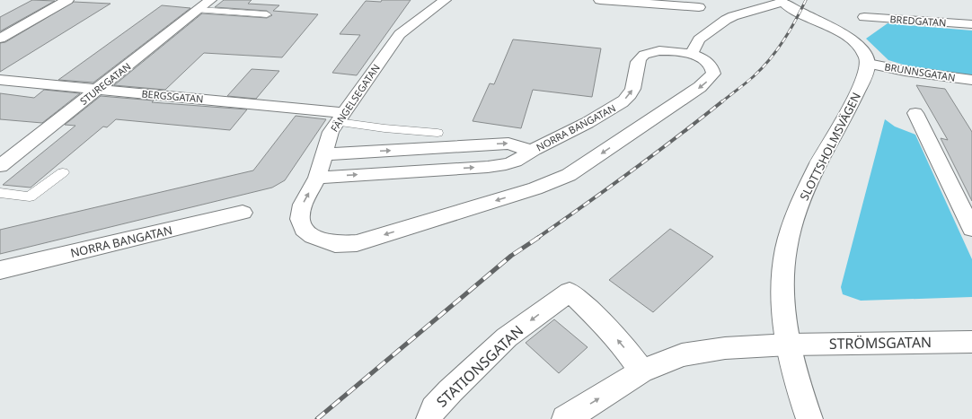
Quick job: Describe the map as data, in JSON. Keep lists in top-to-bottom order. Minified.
{"streets":{"street":["BREDGATAN","BRUNNSGATAN","STUREGATAN","BERGSGATAN","FÄNGELSEGATAN","NORRA BANGATAN","SLOTTSHOLMSVÄGEN","STRÖMSGATAN","STATIONSGATAN"]},"crossings":[["BRUNNSGATAN","SLOTTSHOLMSVÄGEN"],["STUREGATAN","BERGSGATAN"],["BERGSGATAN","FÄNGELSEGATAN"],["FÄNGELSEGATAN","NORRA BANGATAN"],["SLOTTSHOLMSVÄGEN","STRÖMSGATAN"]],"one_way":["NORRA BANGATAN"]}
